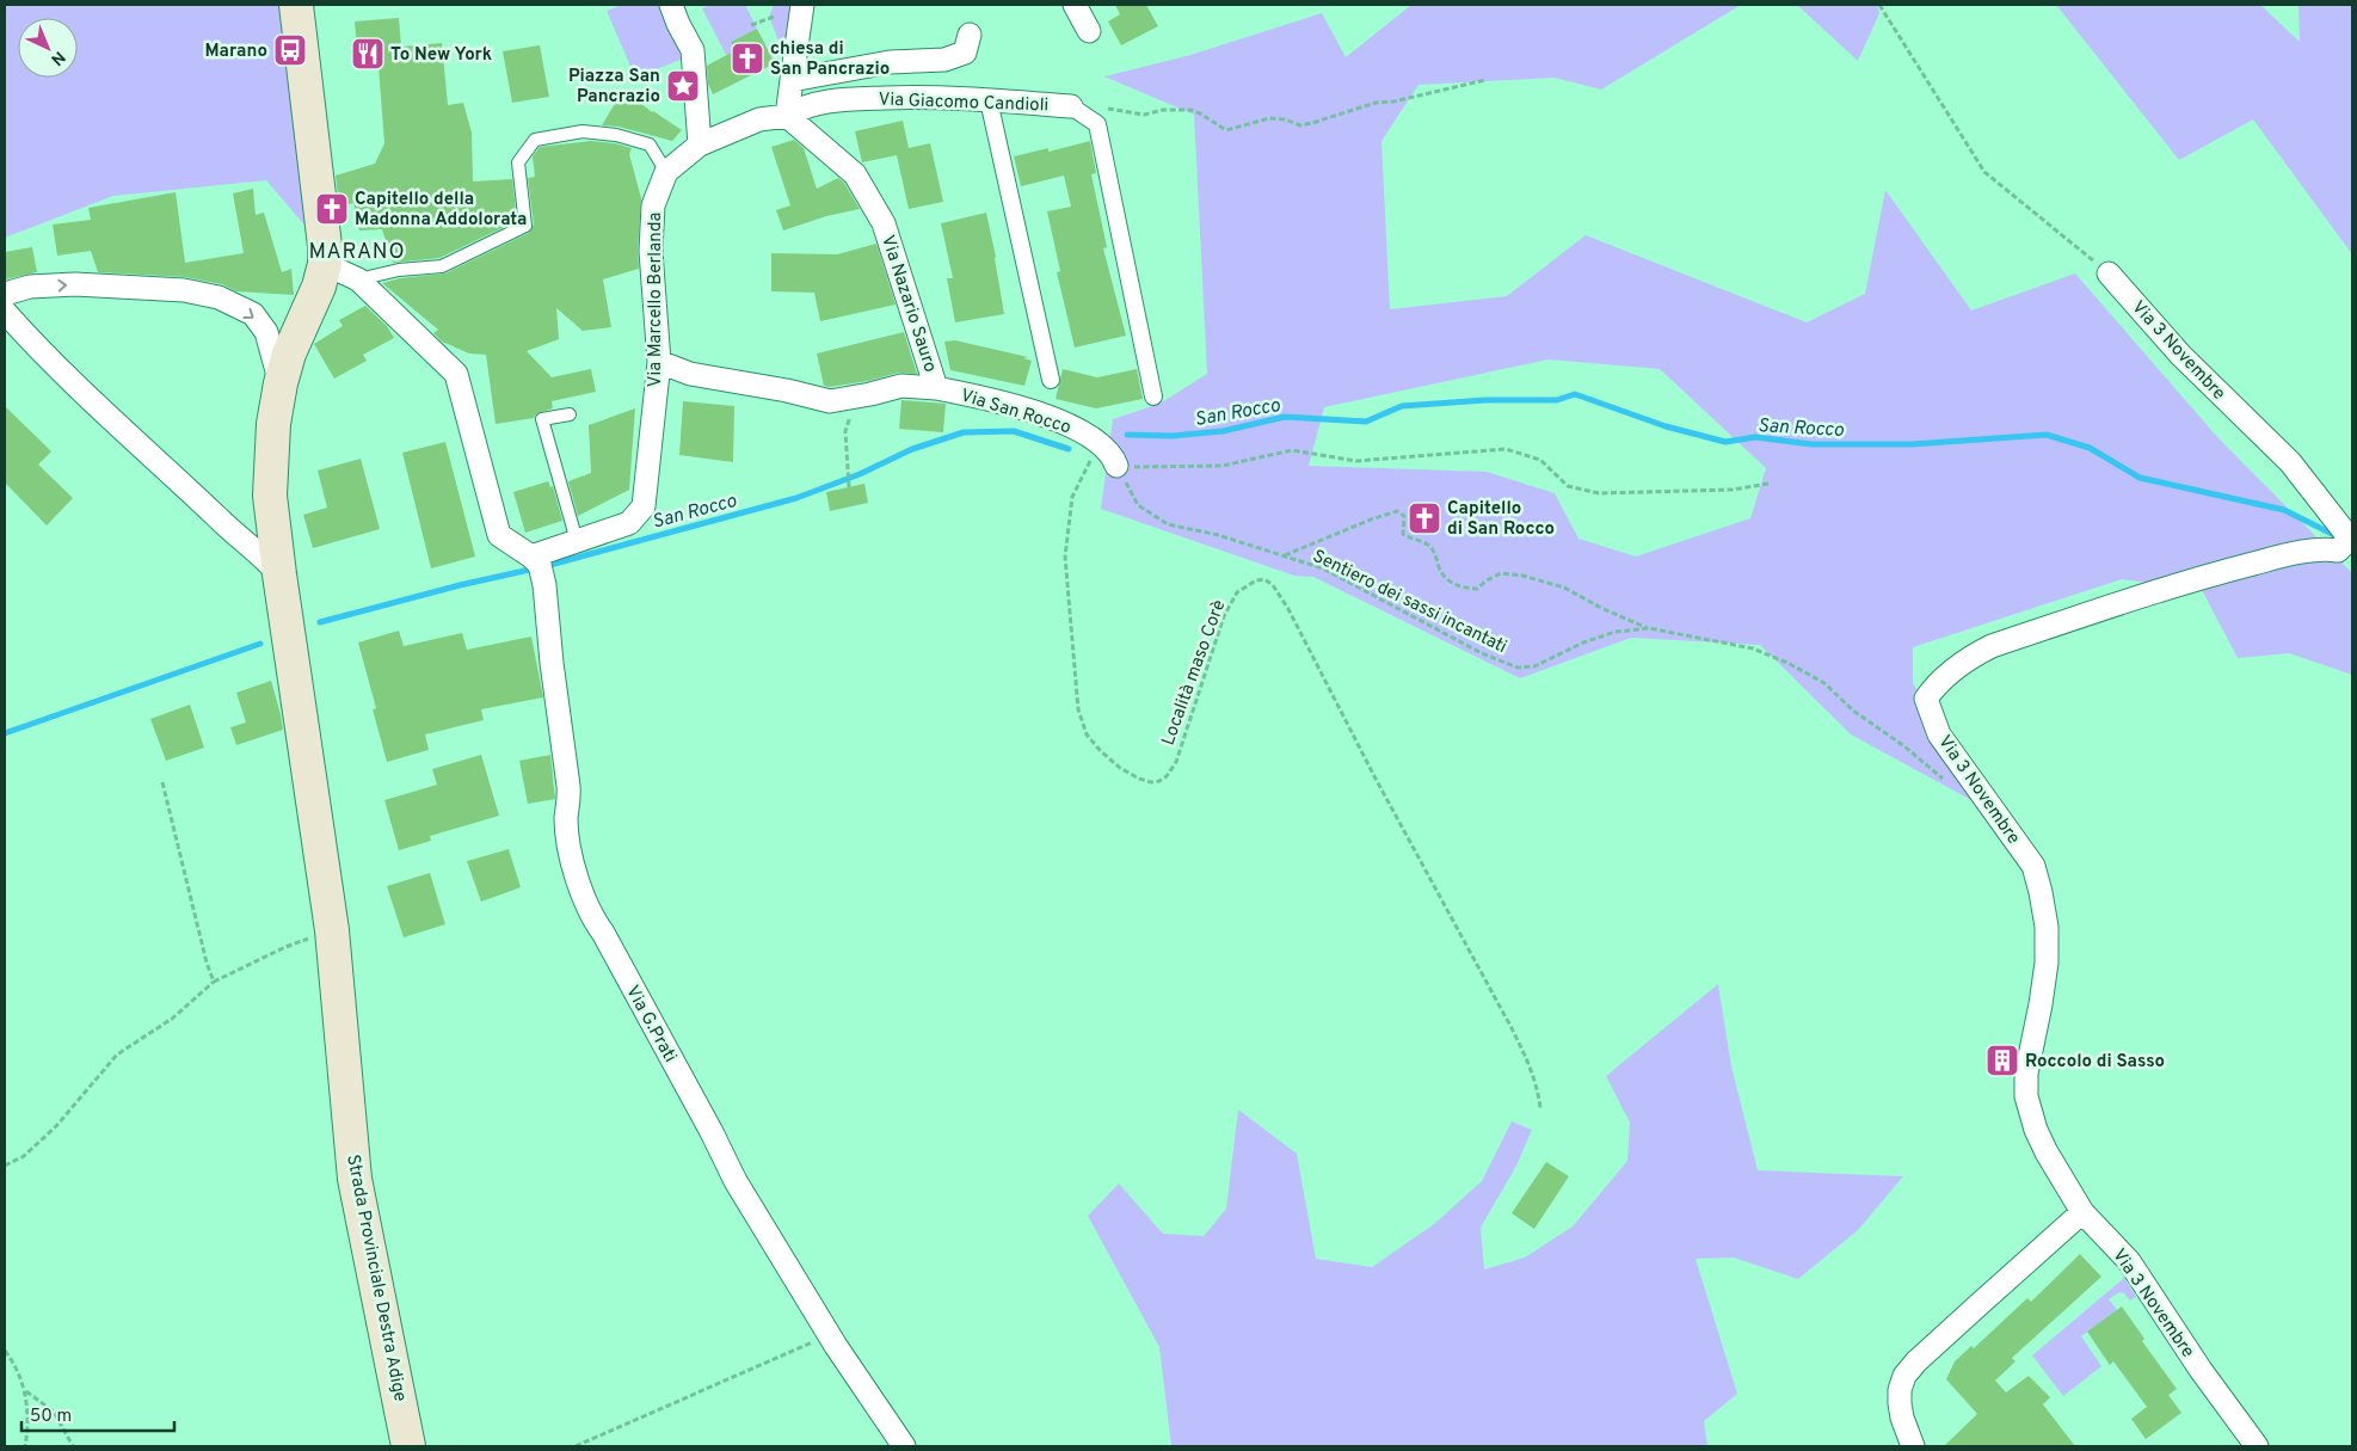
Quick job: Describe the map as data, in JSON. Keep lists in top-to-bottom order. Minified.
{"streets":{"main road":["Strada Provinciale Destra Adige"],"street":["Via Giacomo Candioli","Via Marcello Berlanda","Via Nazario Sauro","Via 3 Novembre","Via San Rocco","Via G.Prati"],"path":["Sentiero dei sassi incantati","Località maso Corè"]},"crossings":[["Via Giacomo Candioli","Via Nazario Sauro"],["Via Marcello Berlanda","Via Nazario Sauro"],["Via Marcello Berlanda","Via G.Prati"],["Via Nazario Sauro","Via San Rocco"],["Via San Rocco","Sentiero dei sassi incantati"],["Via San Rocco","Località maso Corè"]],"districts":["MARANO"],"water":["San Rocco"],"places":{"bus stop":["Marano"],"restaurant":["To New York"],"church":["chiesa di San Pancrazio","Capitello della Madonna Addolorata","Capitello di San Rocco"],"place":["Piazza San Pancrazio"],"building":["Roccolo di Sasso"]},"scale_bar":"50 m","north":"bottom right"}
